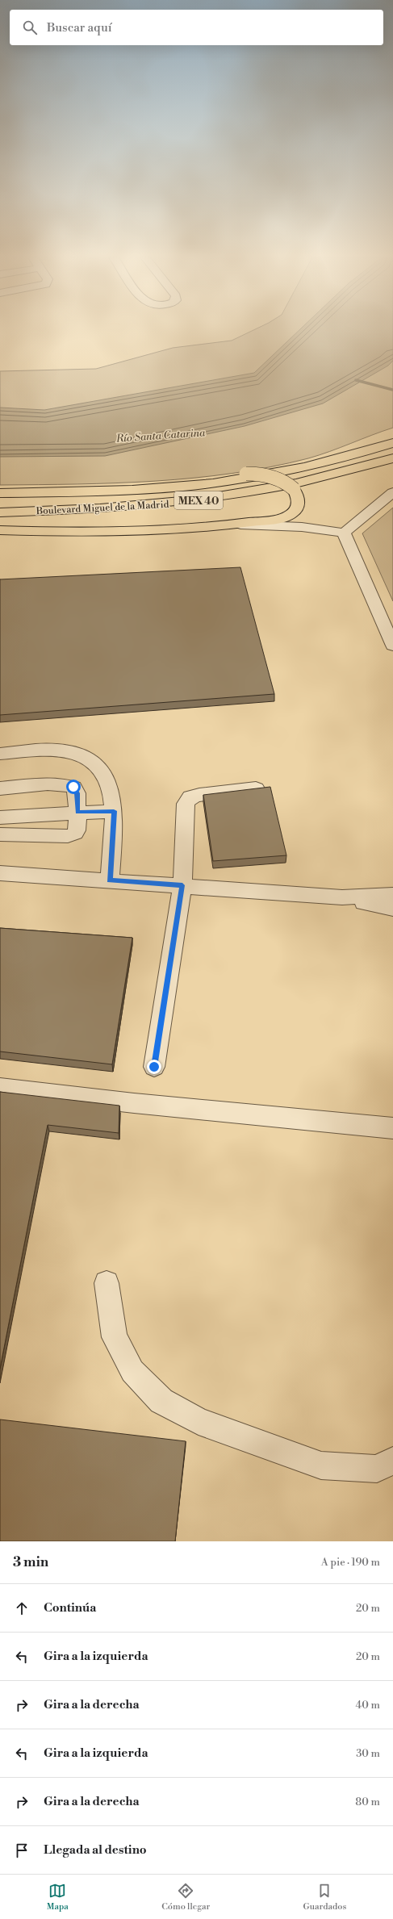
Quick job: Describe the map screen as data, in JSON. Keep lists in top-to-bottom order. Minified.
{"streets":{"highway":["MEX 40","Boulevard Miguel de la Madrid"]},"water":["Río Santa Catarina"],"page":{"search":"Buscar aquí","heading":["3 min","A pie · 190 m"],"list":[["Continúa","20 m"],["Gira a la izquierda","20 m"],["Gira a la derecha","40 m"],["Gira a la izquierda","30 m"],["Gira a la derecha","80 m"],"Llegada al destino"],"nav":["Mapa","Cómo llegar","Guardados"]}}
